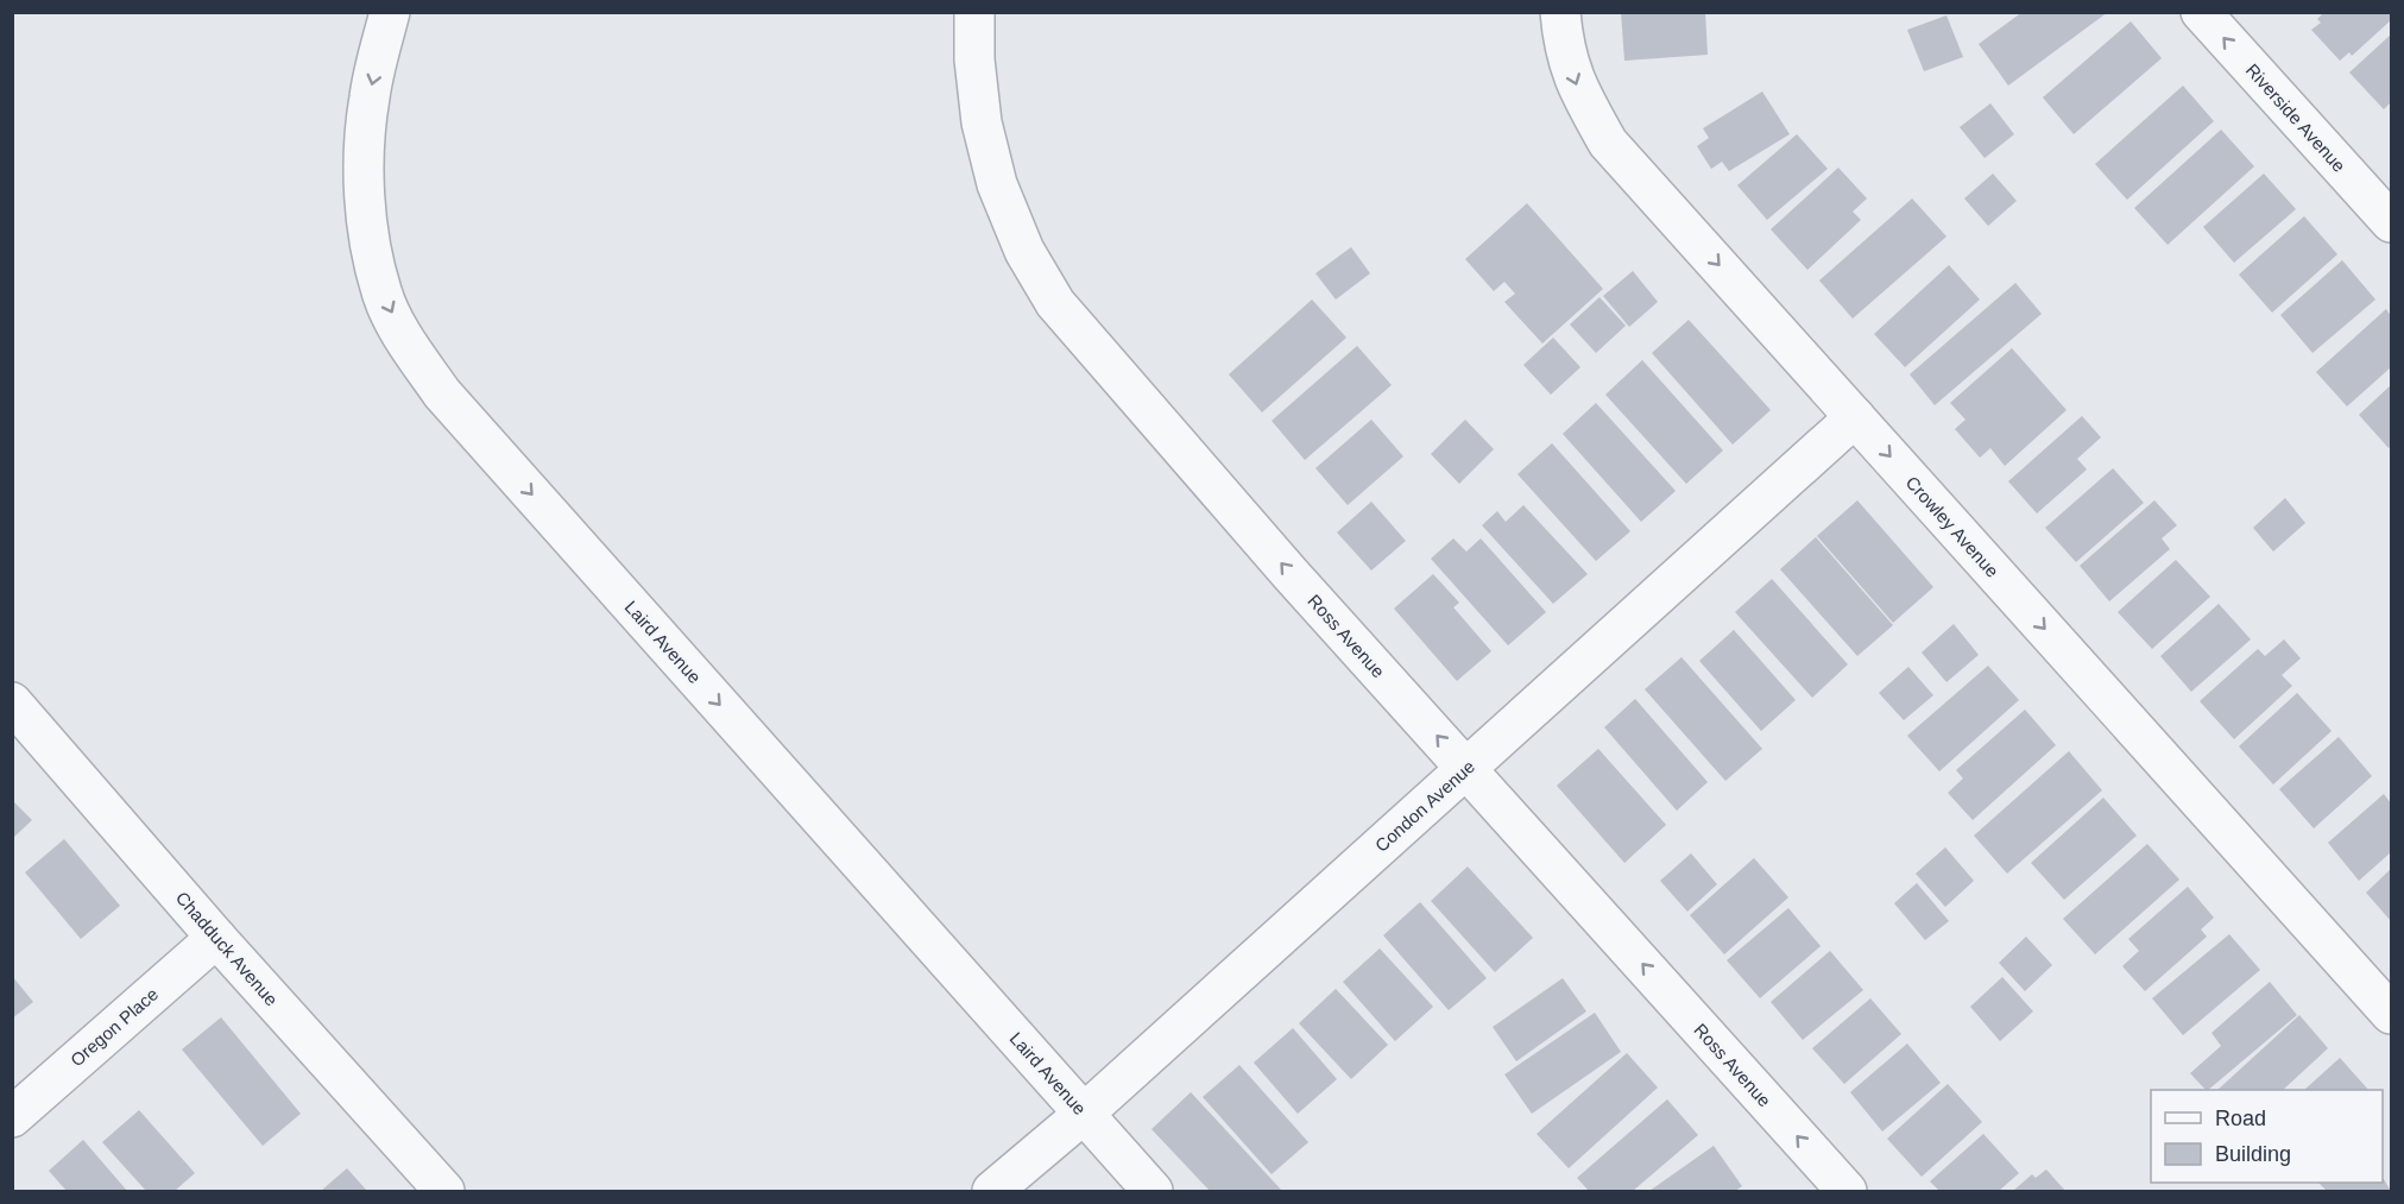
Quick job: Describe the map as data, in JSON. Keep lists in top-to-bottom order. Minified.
{"streets":{"street":["Riverside Avenue","Crowley Avenue","Ross Avenue","Laird Avenue","Condon Avenue","Chadduck Avenue","Oregon Place"]},"crossings":[["Crowley Avenue","Condon Avenue"],["Ross Avenue","Condon Avenue"],["Laird Avenue","Condon Avenue"],["Chadduck Avenue","Oregon Place"]],"one_way":["Riverside Avenue","Crowley Avenue","Ross Avenue","Laird Avenue"],"legend":["Road","Building"]}
